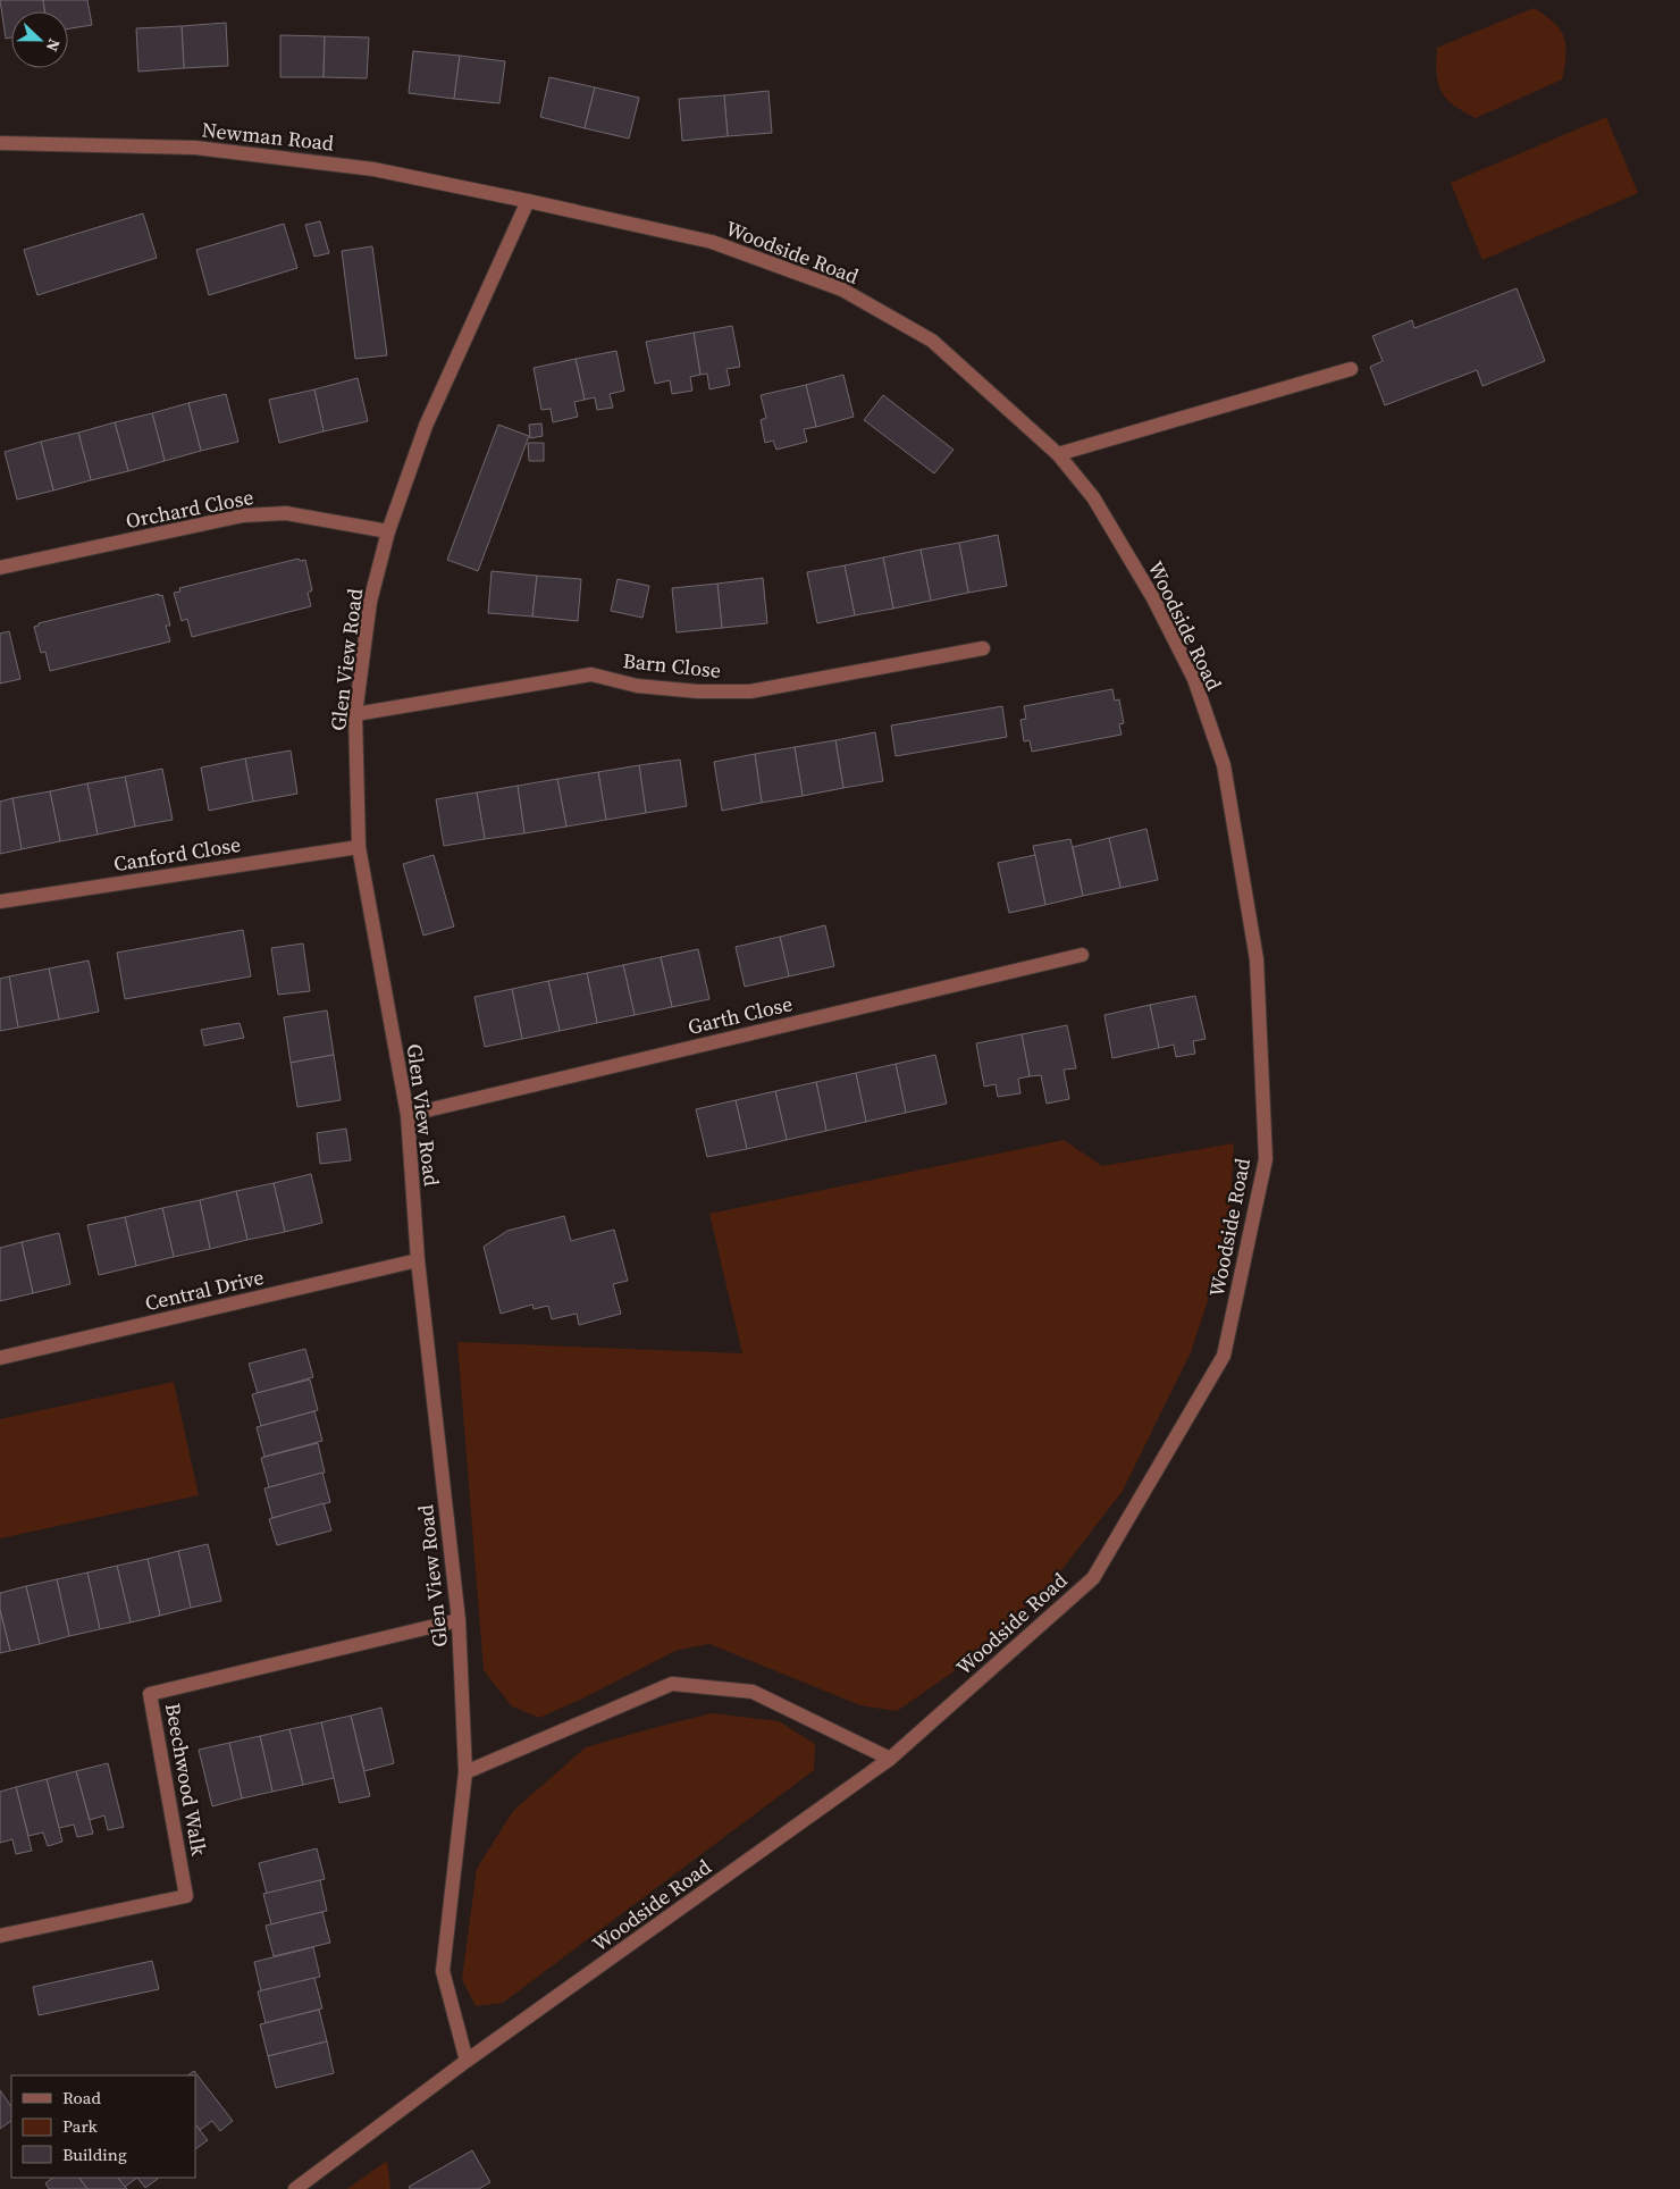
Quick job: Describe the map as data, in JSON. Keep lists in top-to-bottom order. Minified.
{"streets":{"street":["Newman Road","Woodside Road","Orchard Close","Glen View Road","Barn Close","Canford Close","Garth Close","Central Drive","Beechwood Walk"]},"crossings":[["Newman Road","Woodside Road"],["Newman Road","Glen View Road"],["Woodside Road","Glen View Road"],["Orchard Close","Glen View Road"],["Glen View Road","Barn Close"],["Glen View Road","Canford Close"],["Glen View Road","Garth Close"],["Glen View Road","Central Drive"],["Glen View Road","Beechwood Walk"]],"legend":["Road","Park","Building"],"north":"right"}
